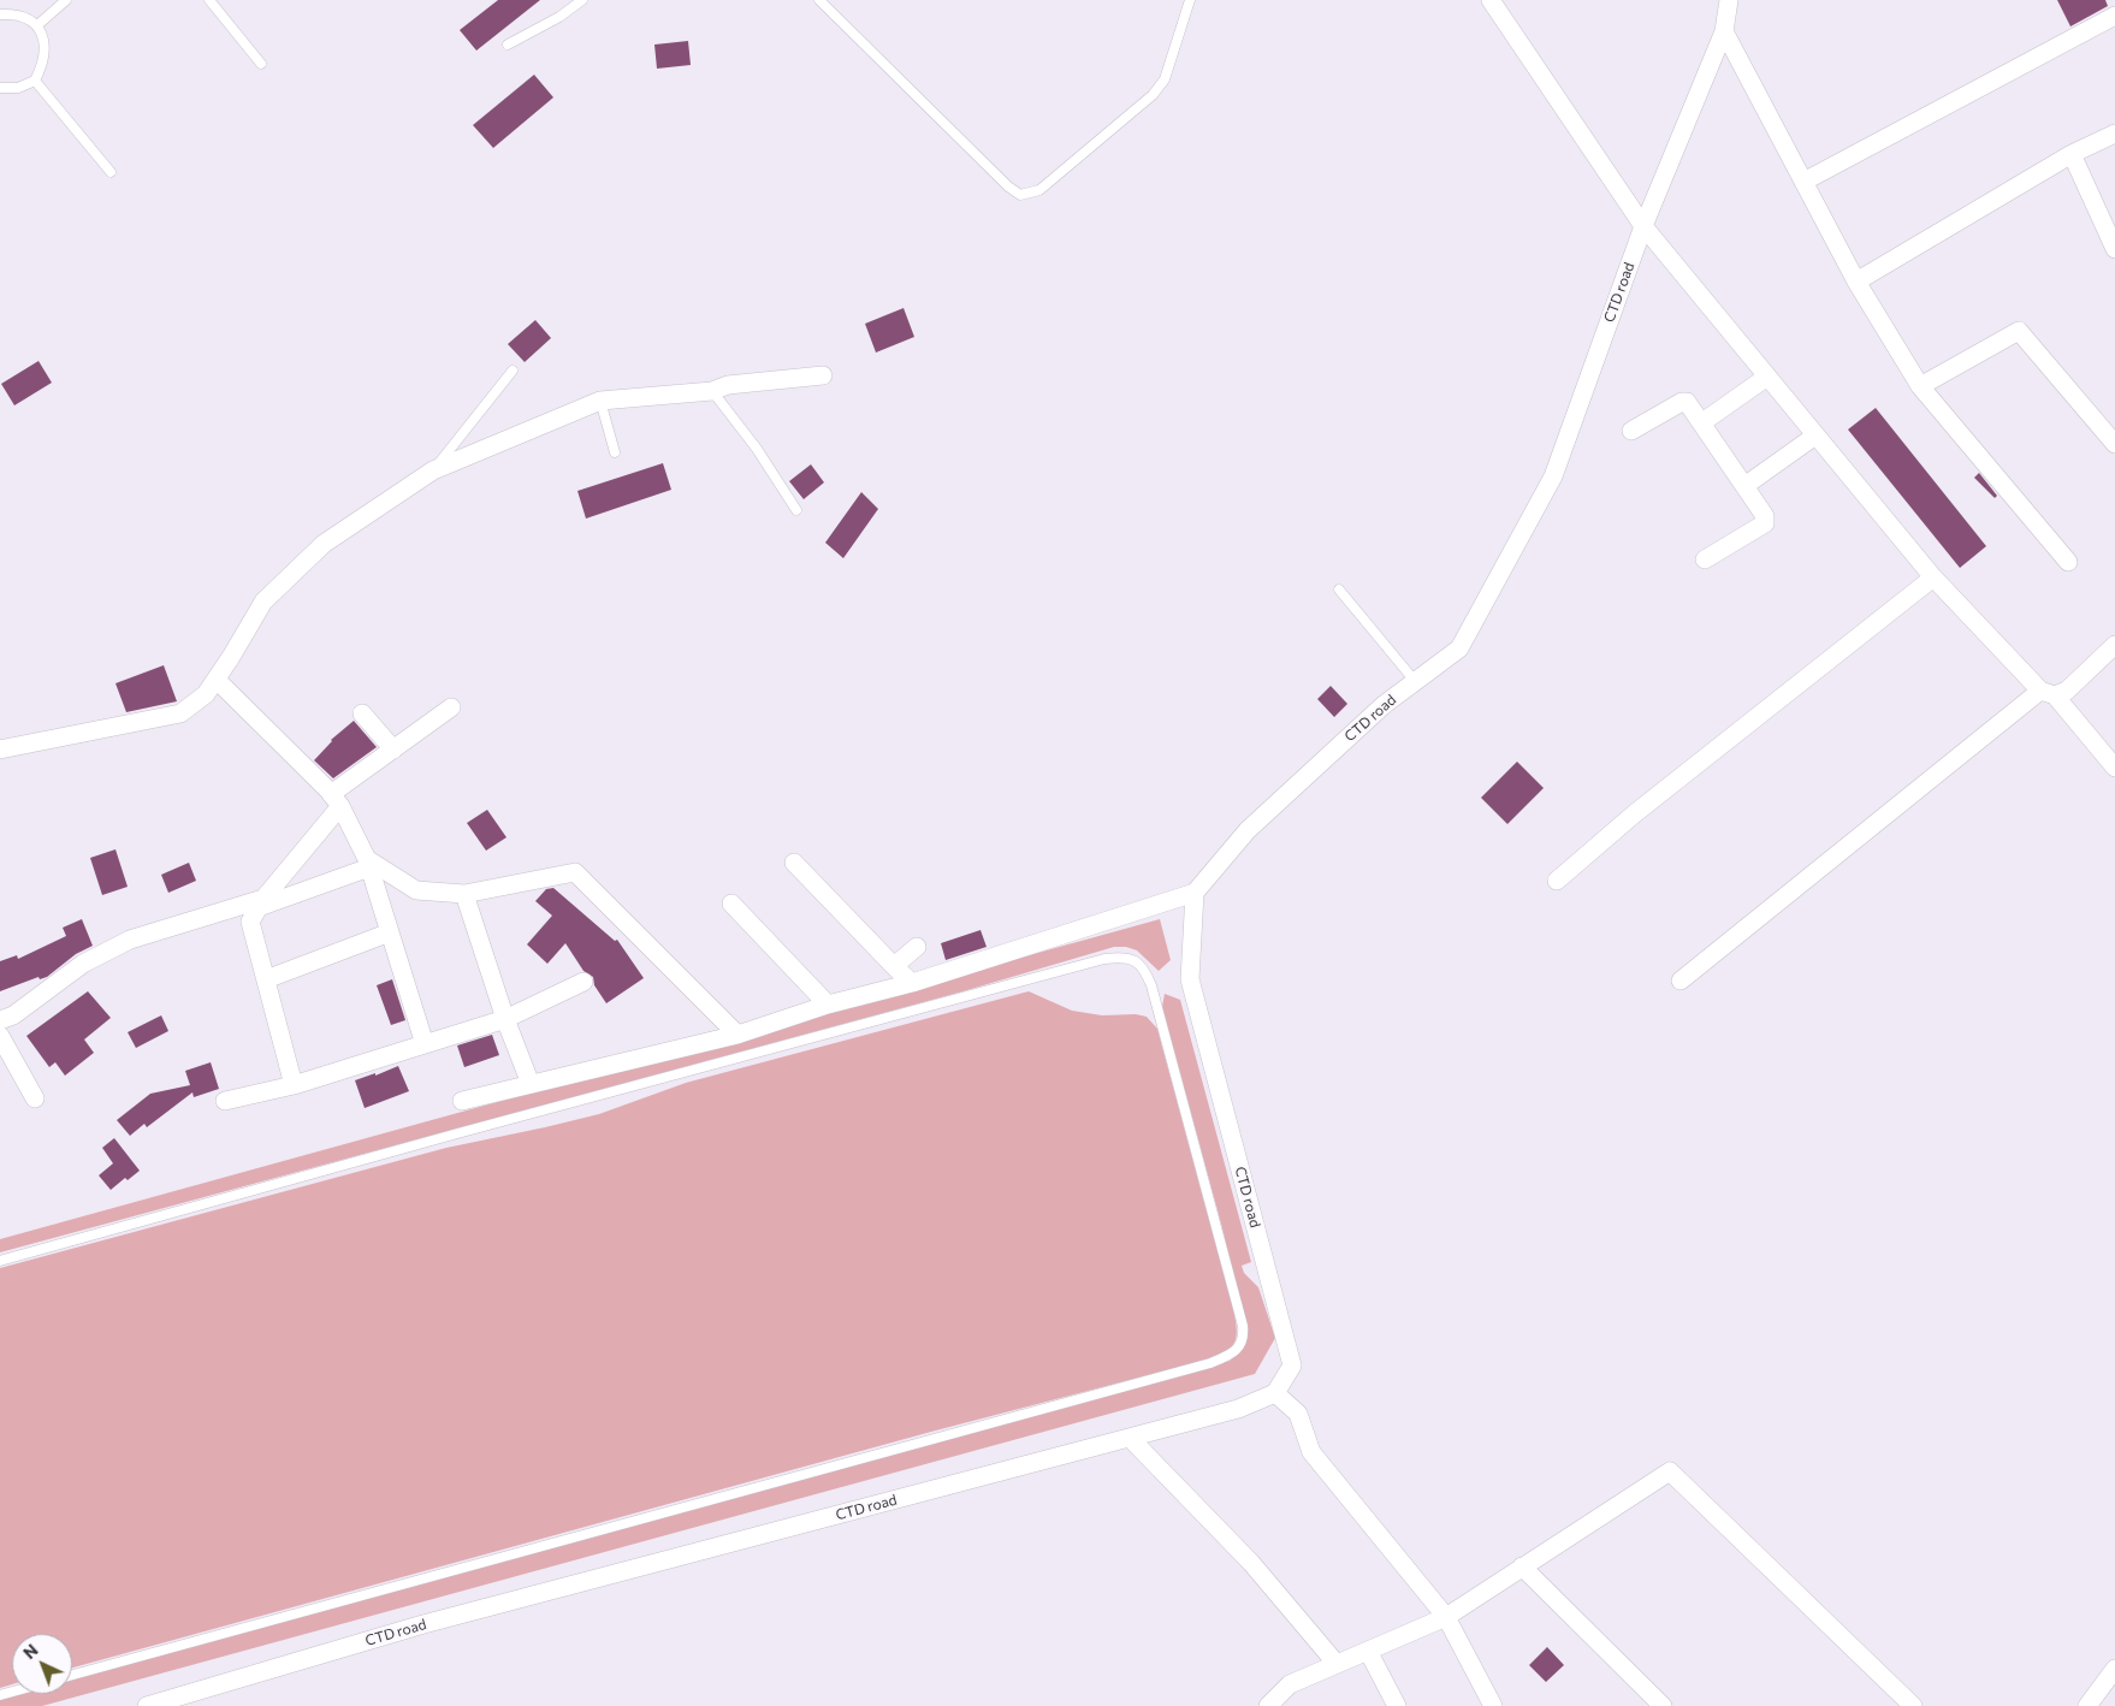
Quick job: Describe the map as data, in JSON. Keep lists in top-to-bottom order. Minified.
{"streets":{"street":["CTD road"]},"north":"top left"}
